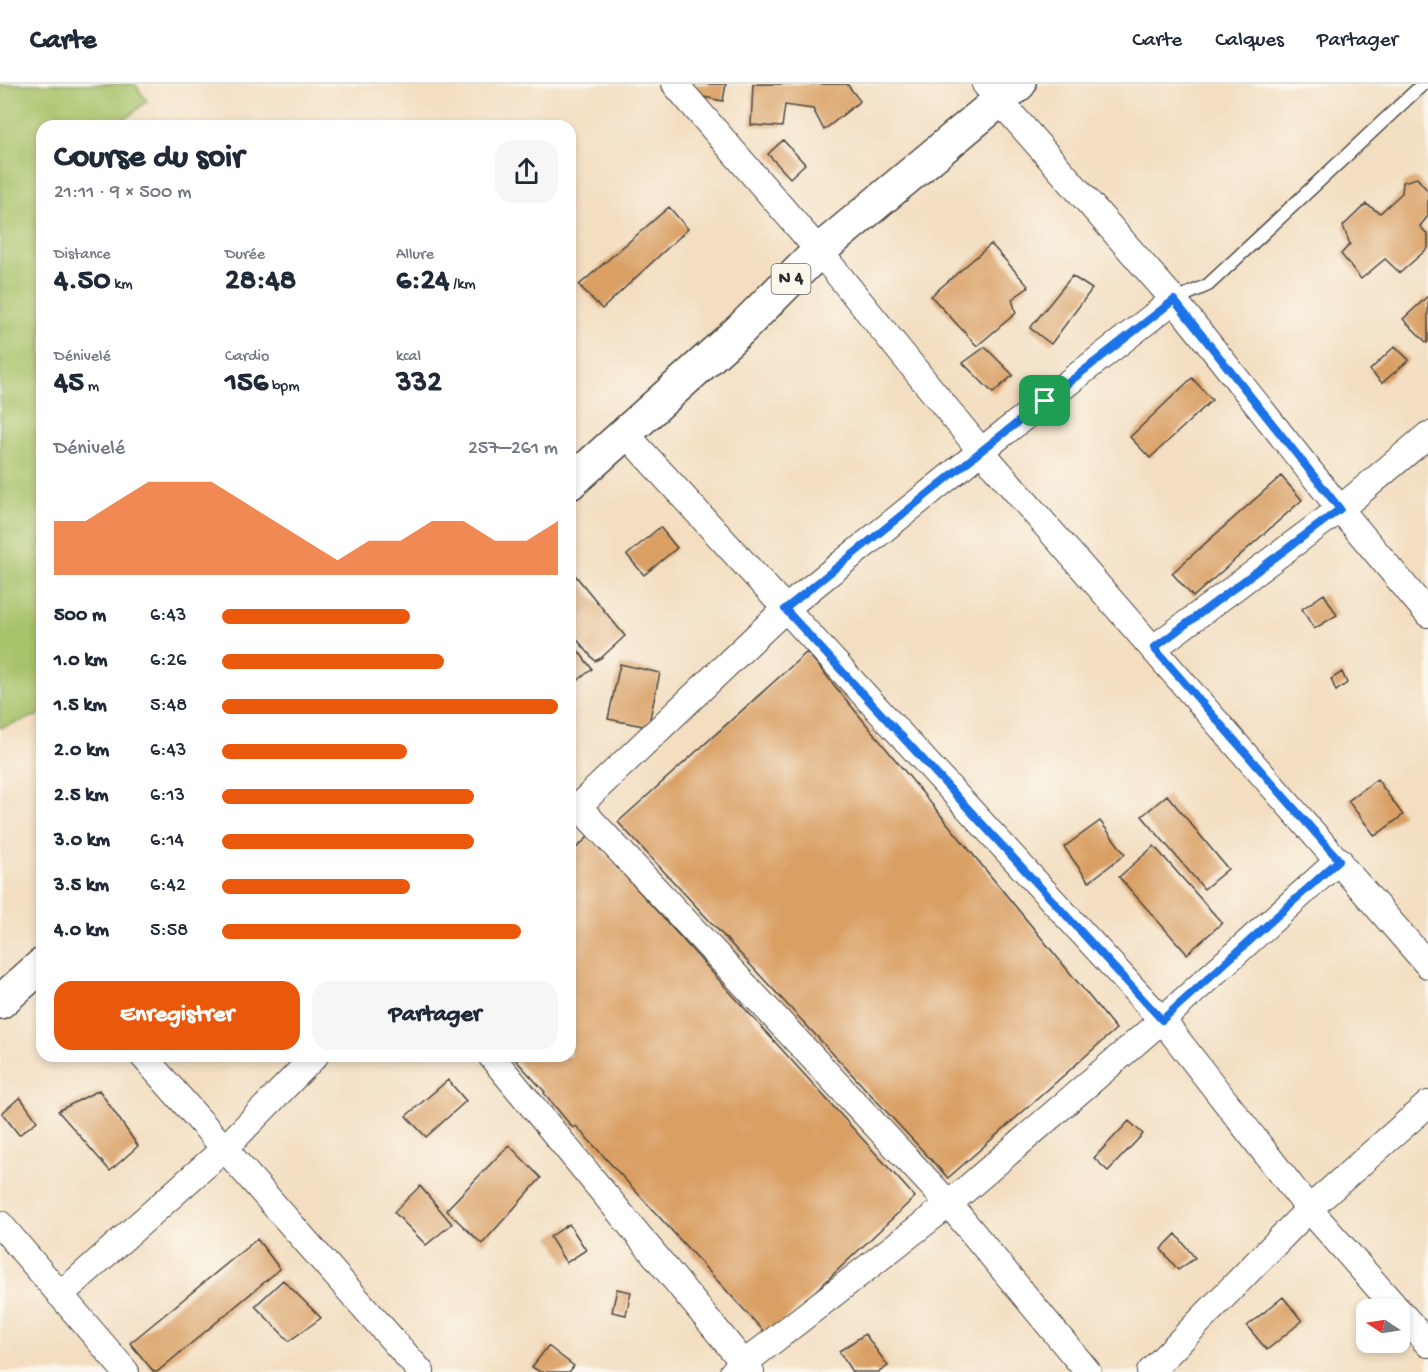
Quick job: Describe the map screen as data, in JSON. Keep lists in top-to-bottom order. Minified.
{"streets":{"highway":["N 4"]},"north":"left","page":{"header":"Carte","nav":["Carte","Calques","Partager"],"heading":["Course du soir","21:11 · 9 × 500 m"],"stats":[["Distance","4.50 km"],["Durée","28:48"],["Allure","6:24 /km"],["Dénivelé","45 m"],["Cardio","156 bpm"],["kcal","332"]],"chart":["Dénivelé","257–261 m"],"list":[{"name":"500 m","note":"6:43"},{"name":"1.0 km","note":"6:26"},{"name":"1.5 km","note":"5:48"},{"name":"2.0 km","note":"6:43"},{"name":"2.5 km","note":"6:13"},{"name":"3.0 km","note":"6:14"},{"name":"3.5 km","note":"6:42"},{"name":"4.0 km","note":"5:58"}],"buttons":["Enregistrer","Partager"]}}
